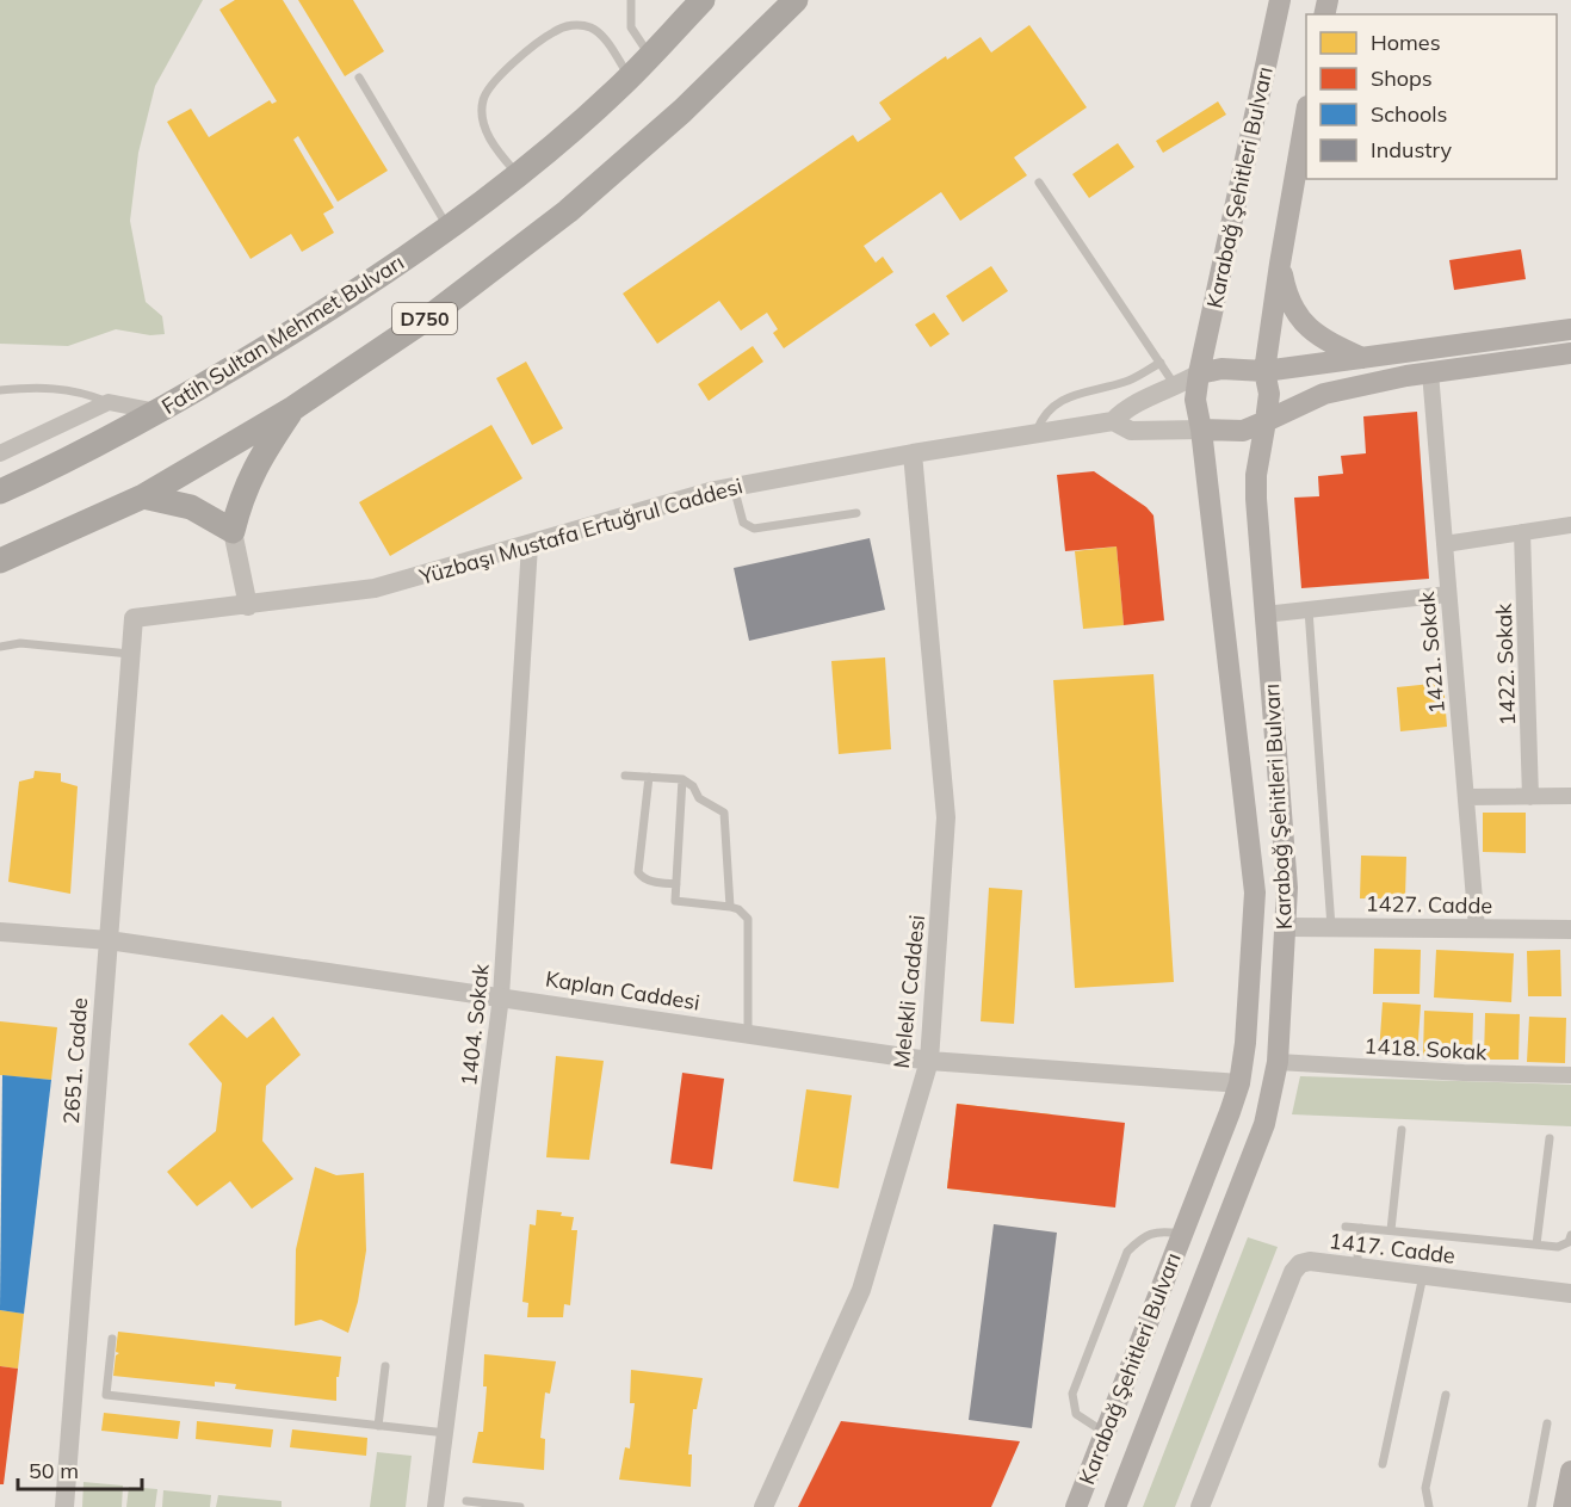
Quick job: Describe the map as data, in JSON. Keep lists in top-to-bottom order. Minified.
{"streets":{"highway":["D750","Fatih Sultan Mehmet Bulvarı"],"main road":["Karabağ Şehitleri Bulvarı"],"street":["Yüzbaşı Mustafa Ertuğrul Caddesi","1421. Sokak","1422. Sokak","1427. Cadde","Kaplan Caddesi","Melekli Caddesi","1404. Sokak","1418. Sokak","2651. Cadde","1417. Cadde"]},"crossings":[["Karabağ Şehitleri Bulvarı","Yüzbaşı Mustafa Ertuğrul Caddesi"],["Karabağ Şehitleri Bulvarı","1427. Cadde"],["Karabağ Şehitleri Bulvarı","Kaplan Caddesi"],["Karabağ Şehitleri Bulvarı","1418. Sokak"],["Yüzbaşı Mustafa Ertuğrul Caddesi","Melekli Caddesi"],["Yüzbaşı Mustafa Ertuğrul Caddesi","1404. Sokak"],["Yüzbaşı Mustafa Ertuğrul Caddesi","2651. Cadde"],["1421. Sokak","1427. Cadde"],["Kaplan Caddesi","Melekli Caddesi"],["Kaplan Caddesi","1404. Sokak"],["Kaplan Caddesi","2651. Cadde"]],"legend":["Homes","Shops","Schools","Industry"],"scale_bar":"50 m"}
